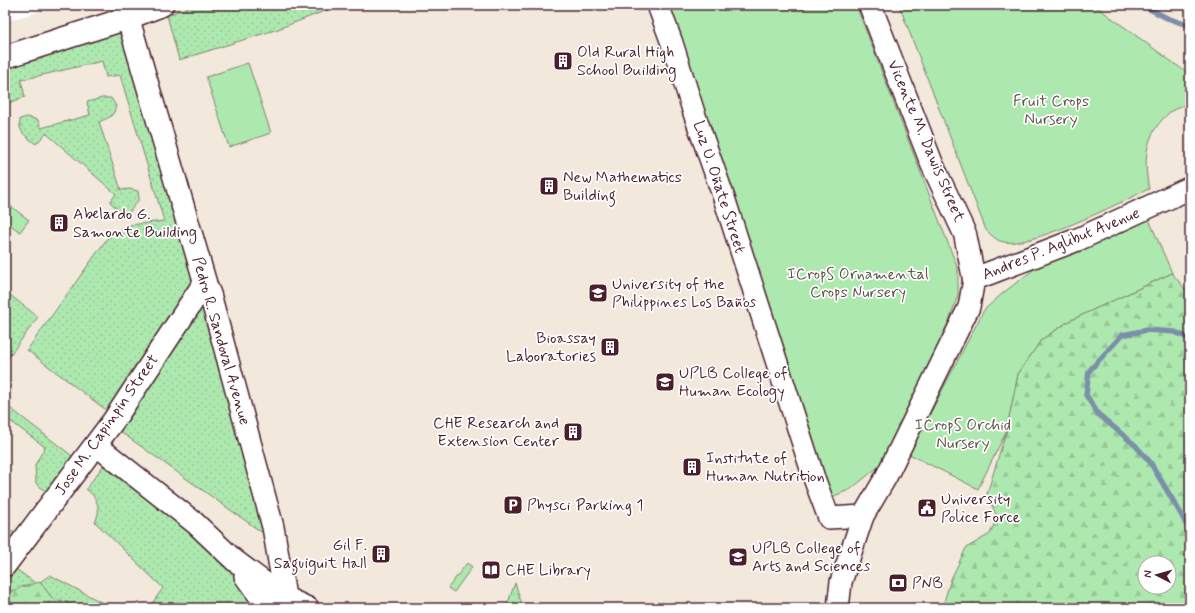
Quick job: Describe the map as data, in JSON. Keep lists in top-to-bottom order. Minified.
{"streets":{"street":["Vicente M. Dawis Street","Luz U. Oñate Street","Andres P. Aglibut Avenue","Pedro R. Sandoval Avenue","Jose M. Capinpin Street"]},"crossings":[["Vicente M. Dawis Street","Andres P. Aglibut Avenue"],["Luz U. Oñate Street","Andres P. Aglibut Avenue"],["Pedro R. Sandoval Avenue","Jose M. Capinpin Street"]],"parks":["Fruit Crops Nursery","ICropS Ornamental Crops Nursery","ICropS Orchid Nursery"],"places":{"building":["Old Rural High School Building","New Mathematics Building","Abelardo G. Samonte Building","Bioassay Laboratories","CHE Research and Extension Center","Institute of Human Nutrition","Gil F. Saguiguit Hall"],"school or university":["University of the Philippines Los Baños","UPLB College of Human Ecology","UPLB College of Arts and Sciences"],"parking":["Physci Parking 1"],"public building":["University Police Force"],"library":["CHE Library"],"bank":["PNB"]},"north":"left"}
